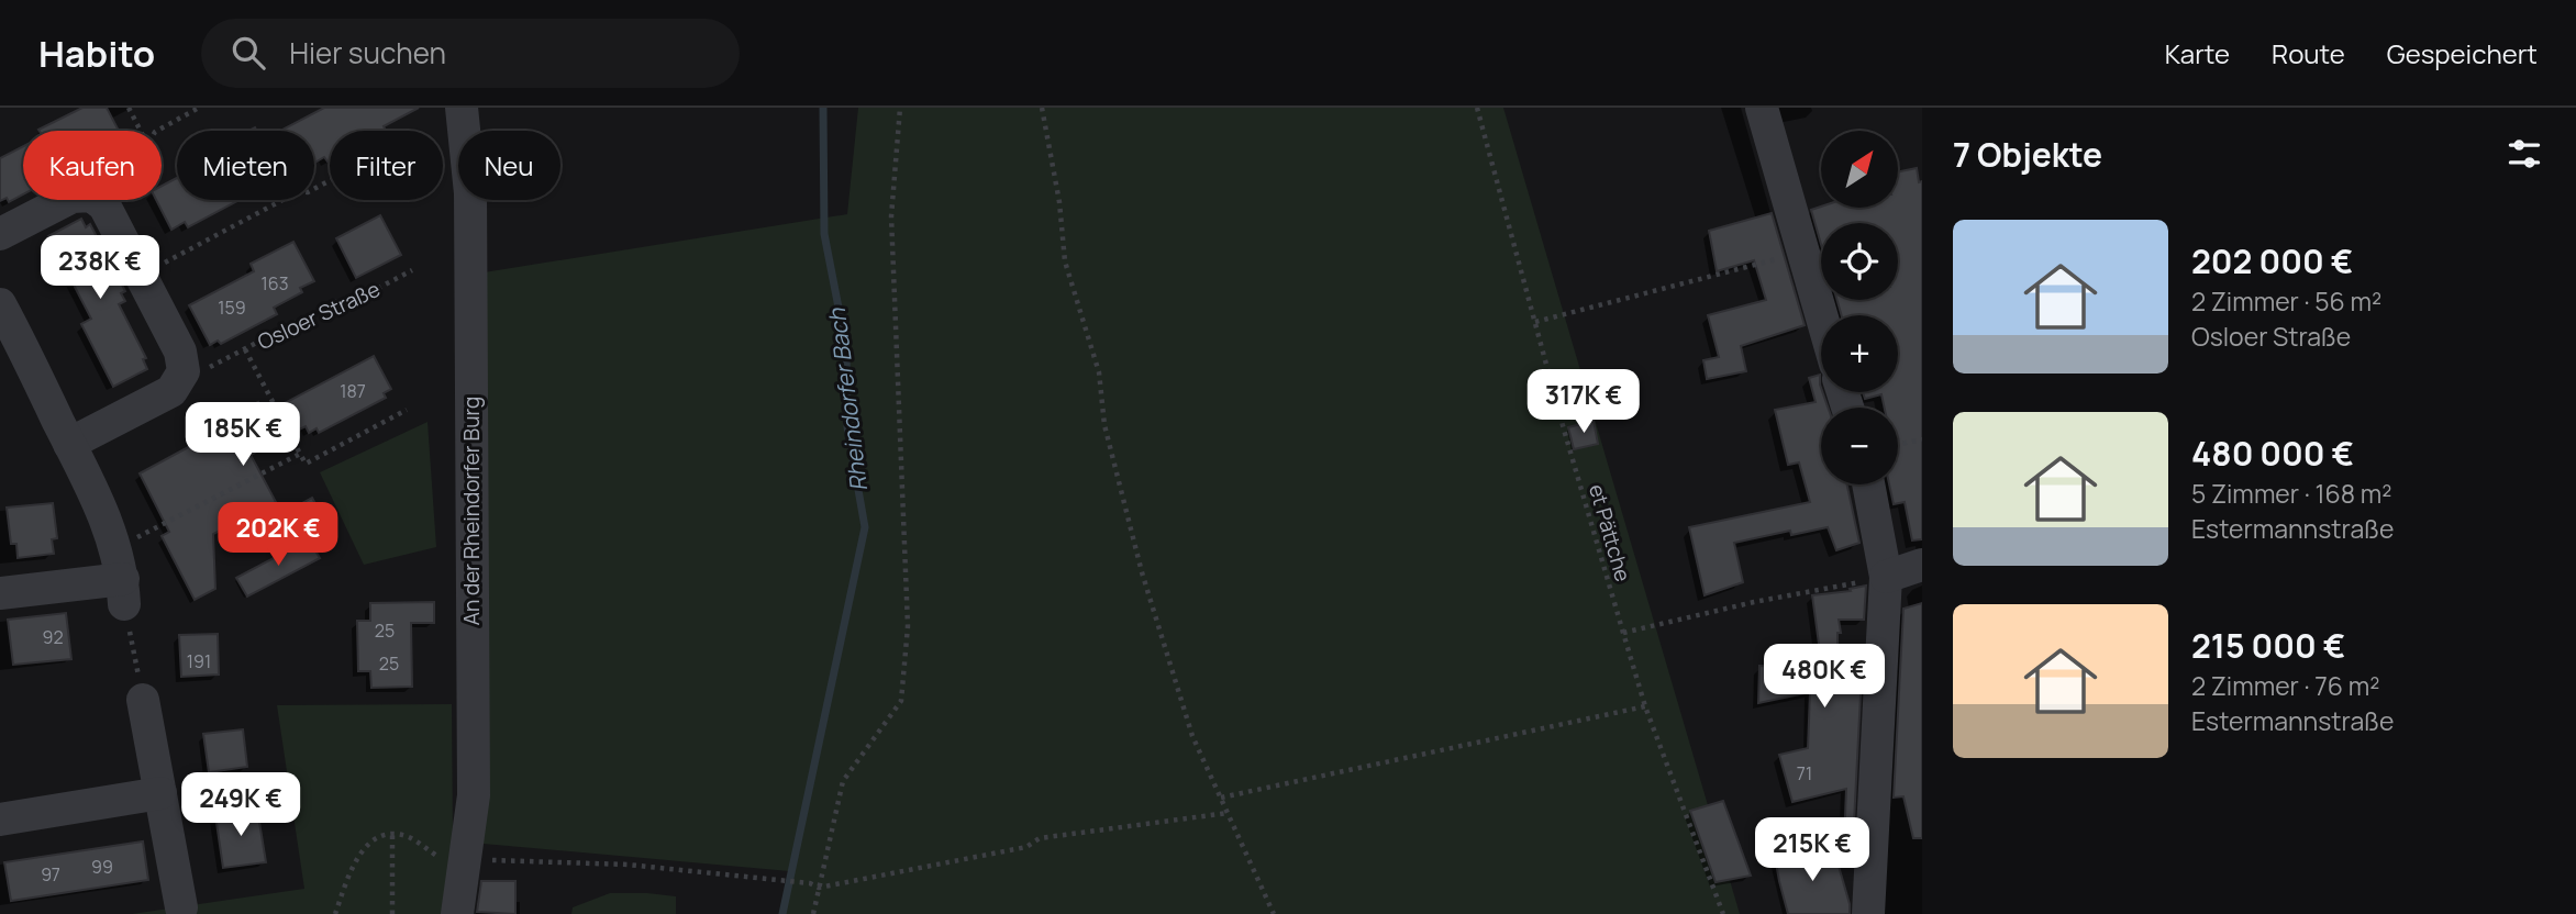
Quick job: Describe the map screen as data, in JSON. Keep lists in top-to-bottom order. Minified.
{"streets":{"street":["An der Rheindorfer Burg"],"path":["Osloer Straße","et Pättche"]},"water":["Rheindorfer Bach"],"house_numbers":["163","159","187","25","92","191","25","71","99","97"],"north":"top right","page":{"header":"Habito","search":"Hier suchen","nav":["Karte","Route","Gespeichert"],"heading":"7 Objekte","map_buttons":["+","−"],"chip":["Kaufen","Mieten","Filter","Neu"],"list":[{"name":"202 000 €","note":"2 Zimmer · 56 m² · Osloer Straße"},{"name":"480 000 €","note":"5 Zimmer · 168 m² · Estermannstraße"},{"name":"215 000 €","note":"2 Zimmer · 76 m² · Estermannstraße"}],"price":["238K €","317K €","185K €","202K €","480K €","249K €","215K €"]}}
